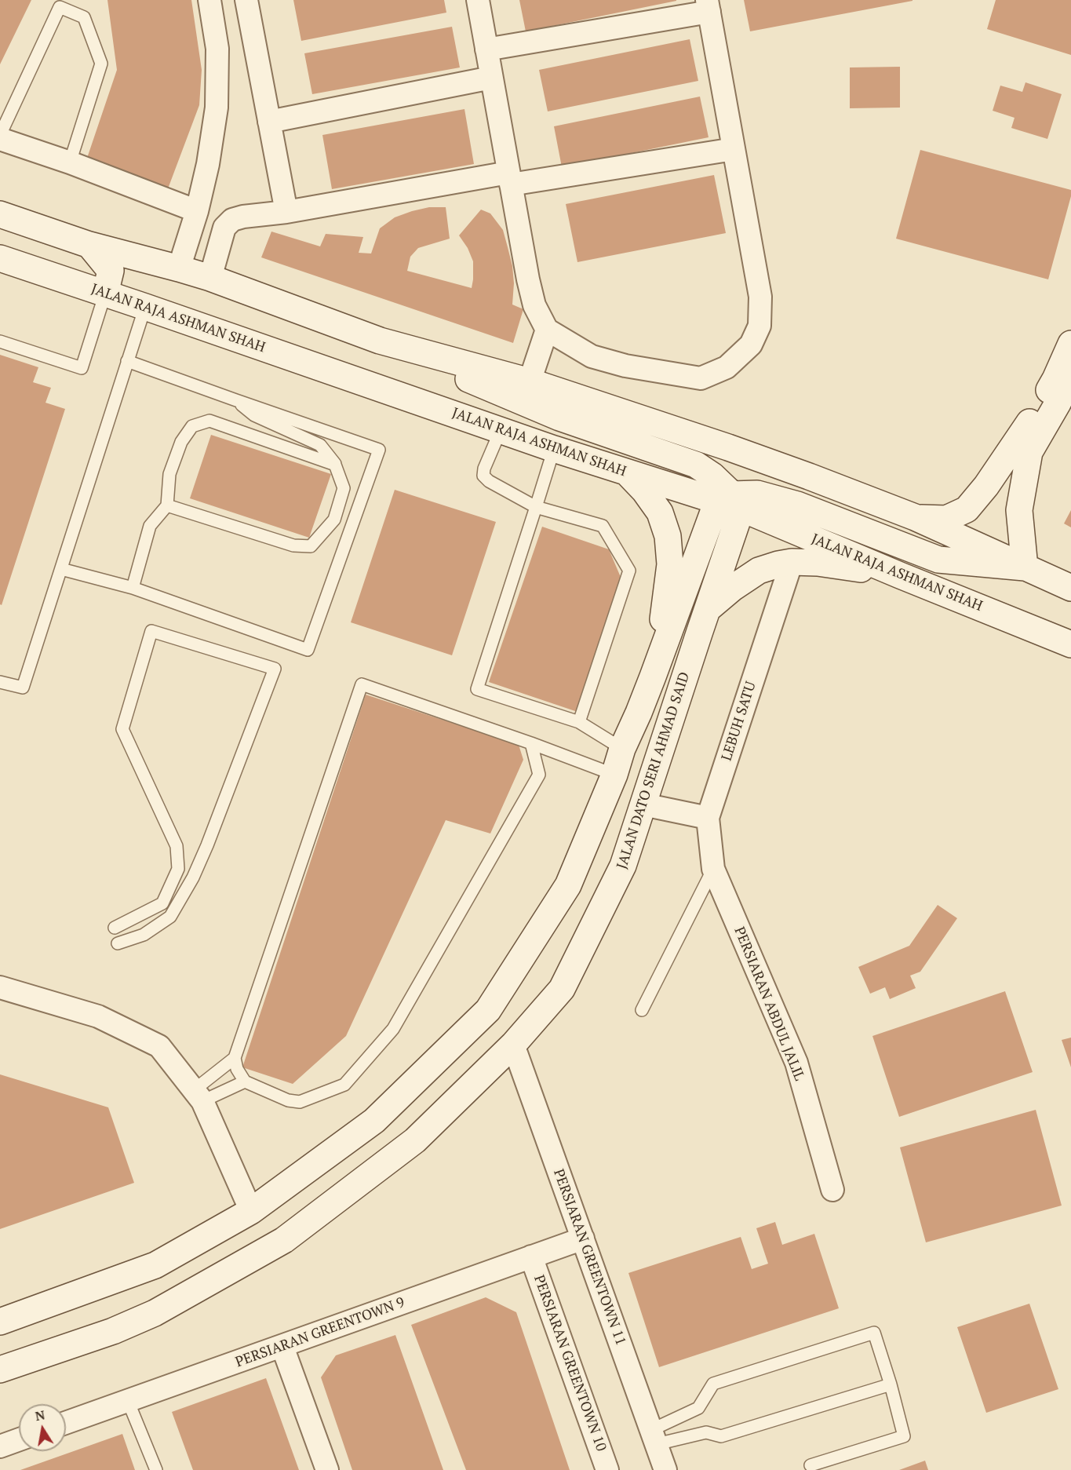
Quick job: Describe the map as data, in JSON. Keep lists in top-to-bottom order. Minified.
{"streets":{"main road":["JALAN RAJA ASHMAN SHAH","JALAN DATO SERI AHMAD SAID"],"street":["LEBUH SATU","PERSIARAN ABDUL JALIL","PERSIARAN GREENTOWN 11","PERSIARAN GREENTOWN 9","PERSIARAN GREENTOWN 10"]},"crossings":[["JALAN RAJA ASHMAN SHAH","JALAN DATO SERI AHMAD SAID"],["LEBUH SATU","PERSIARAN ABDUL JALIL"],["JALAN DATO SERI AHMAD SAID","PERSIARAN GREENTOWN 11"],["PERSIARAN GREENTOWN 11","PERSIARAN GREENTOWN 9"],["PERSIARAN GREENTOWN 9","PERSIARAN GREENTOWN 10"]],"north":"top"}
